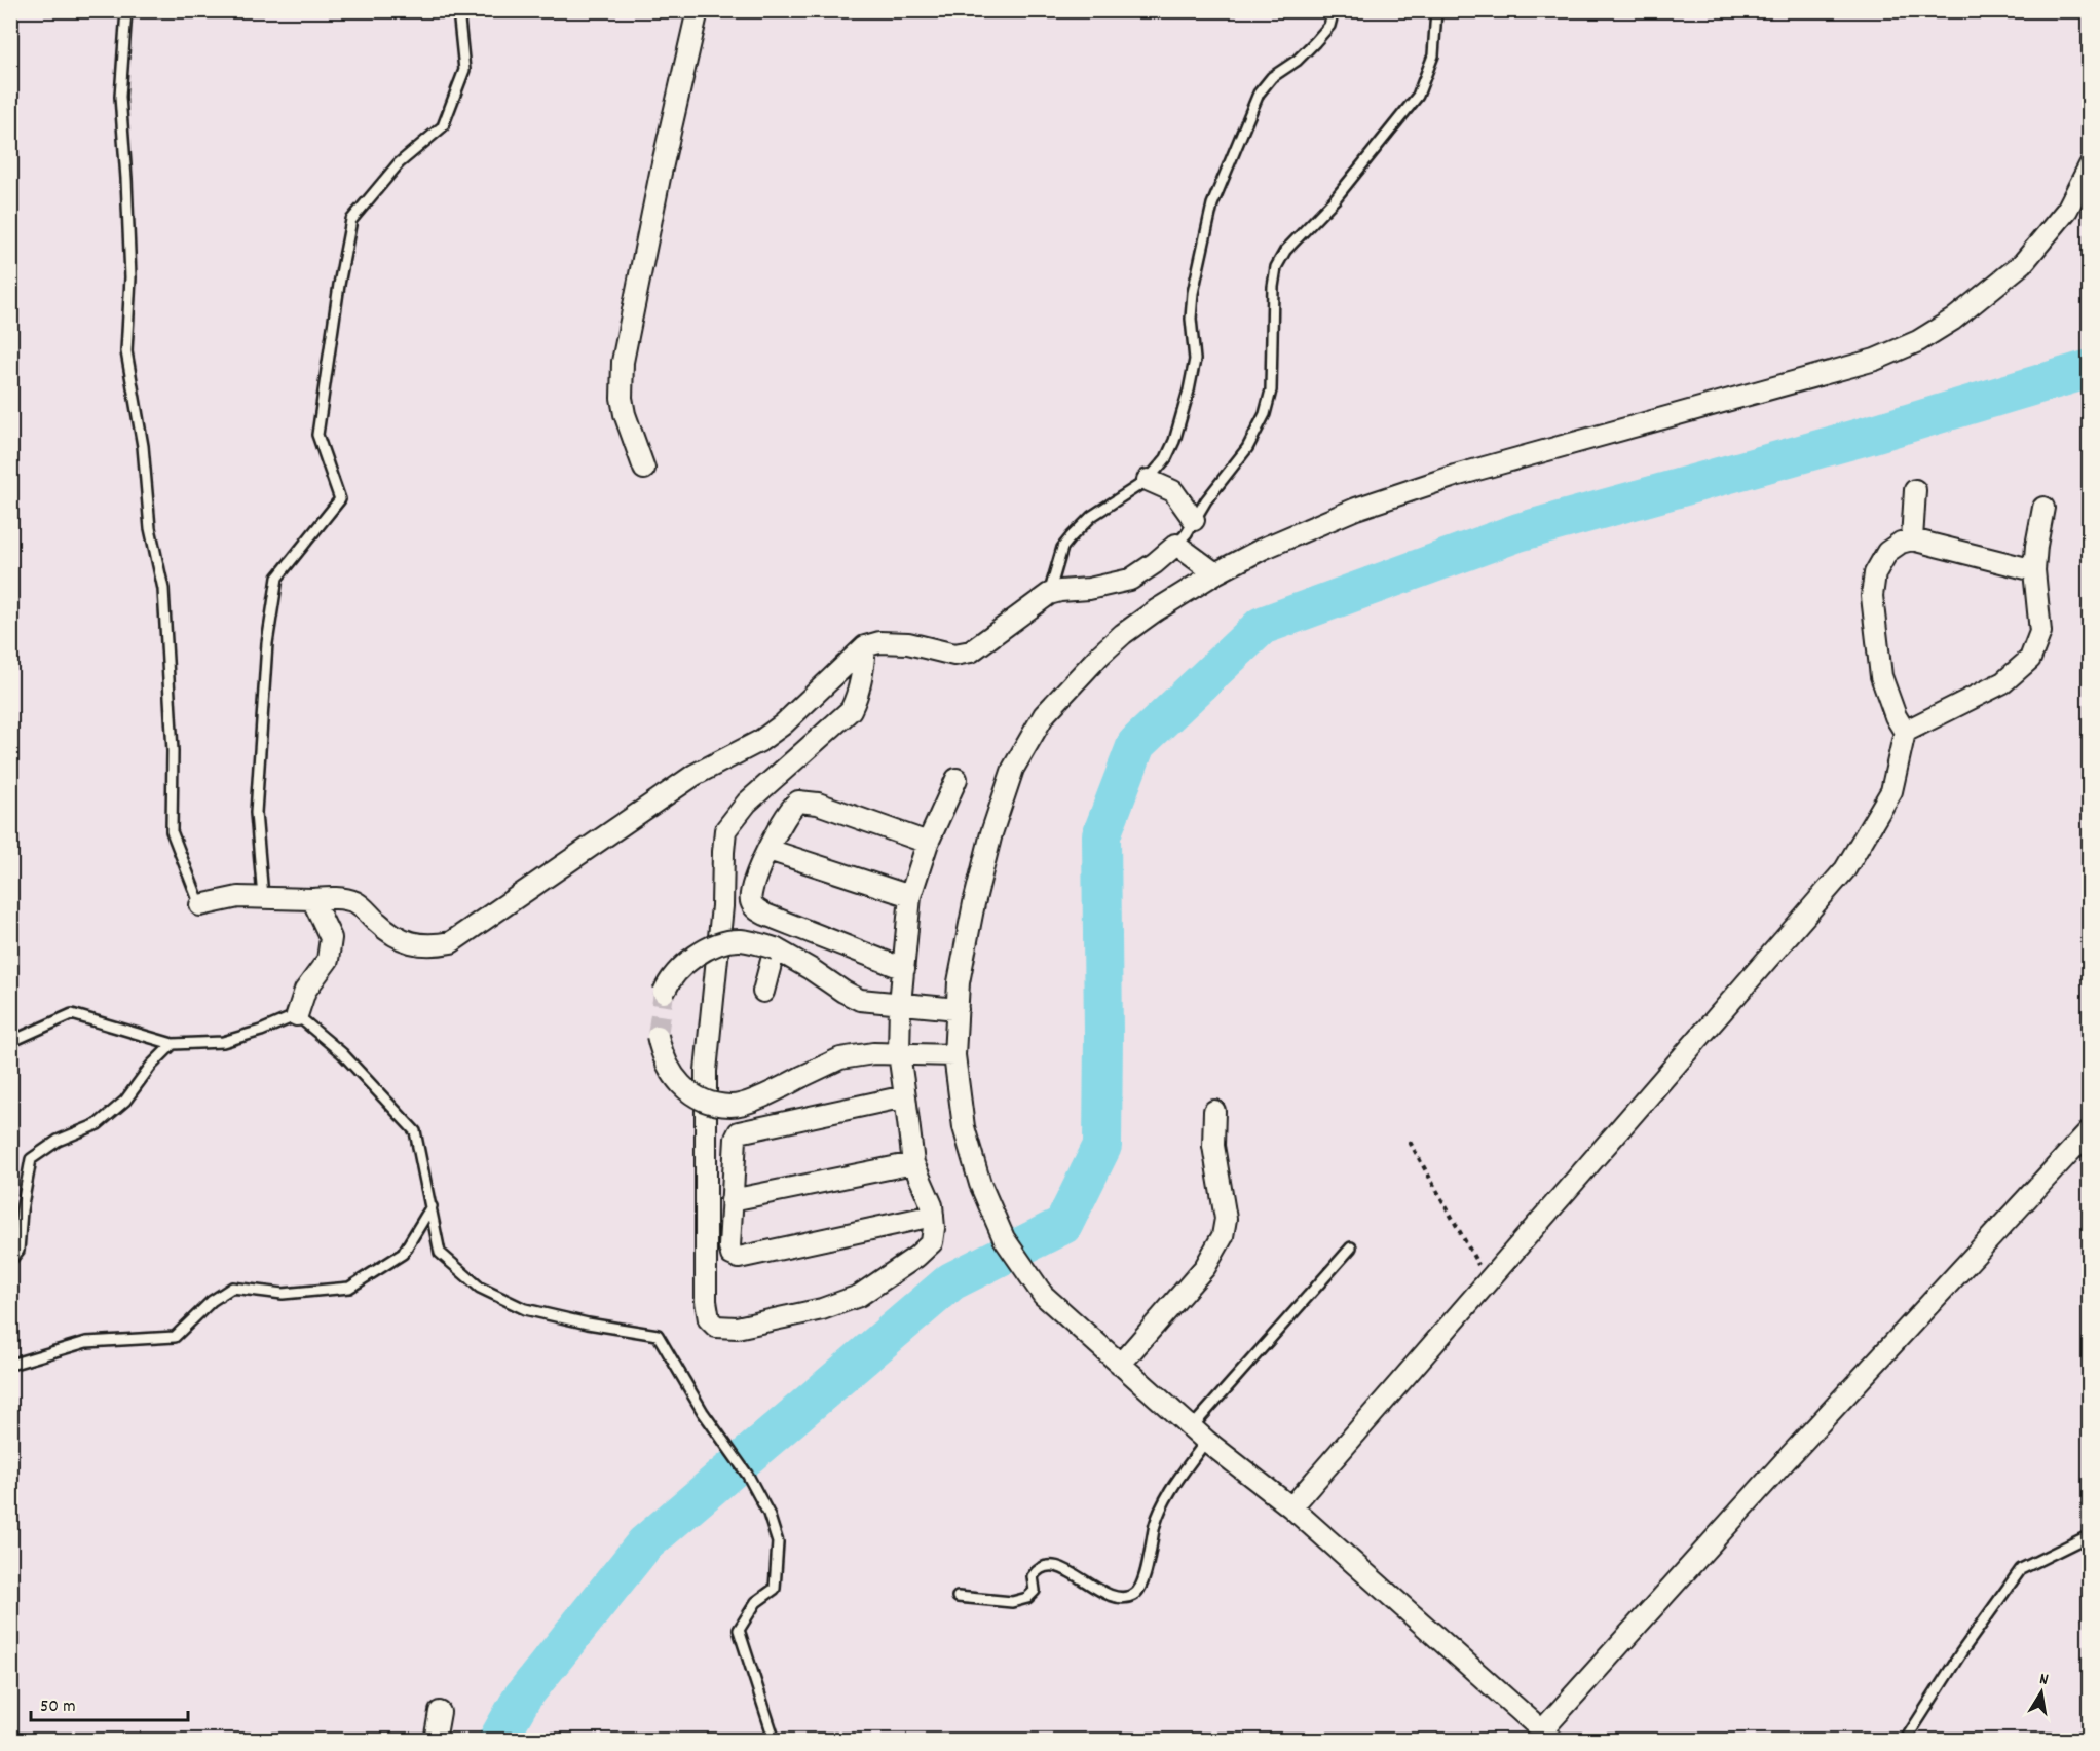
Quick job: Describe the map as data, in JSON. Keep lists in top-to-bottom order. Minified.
{"scale_bar":"50 m","north":"top"}
